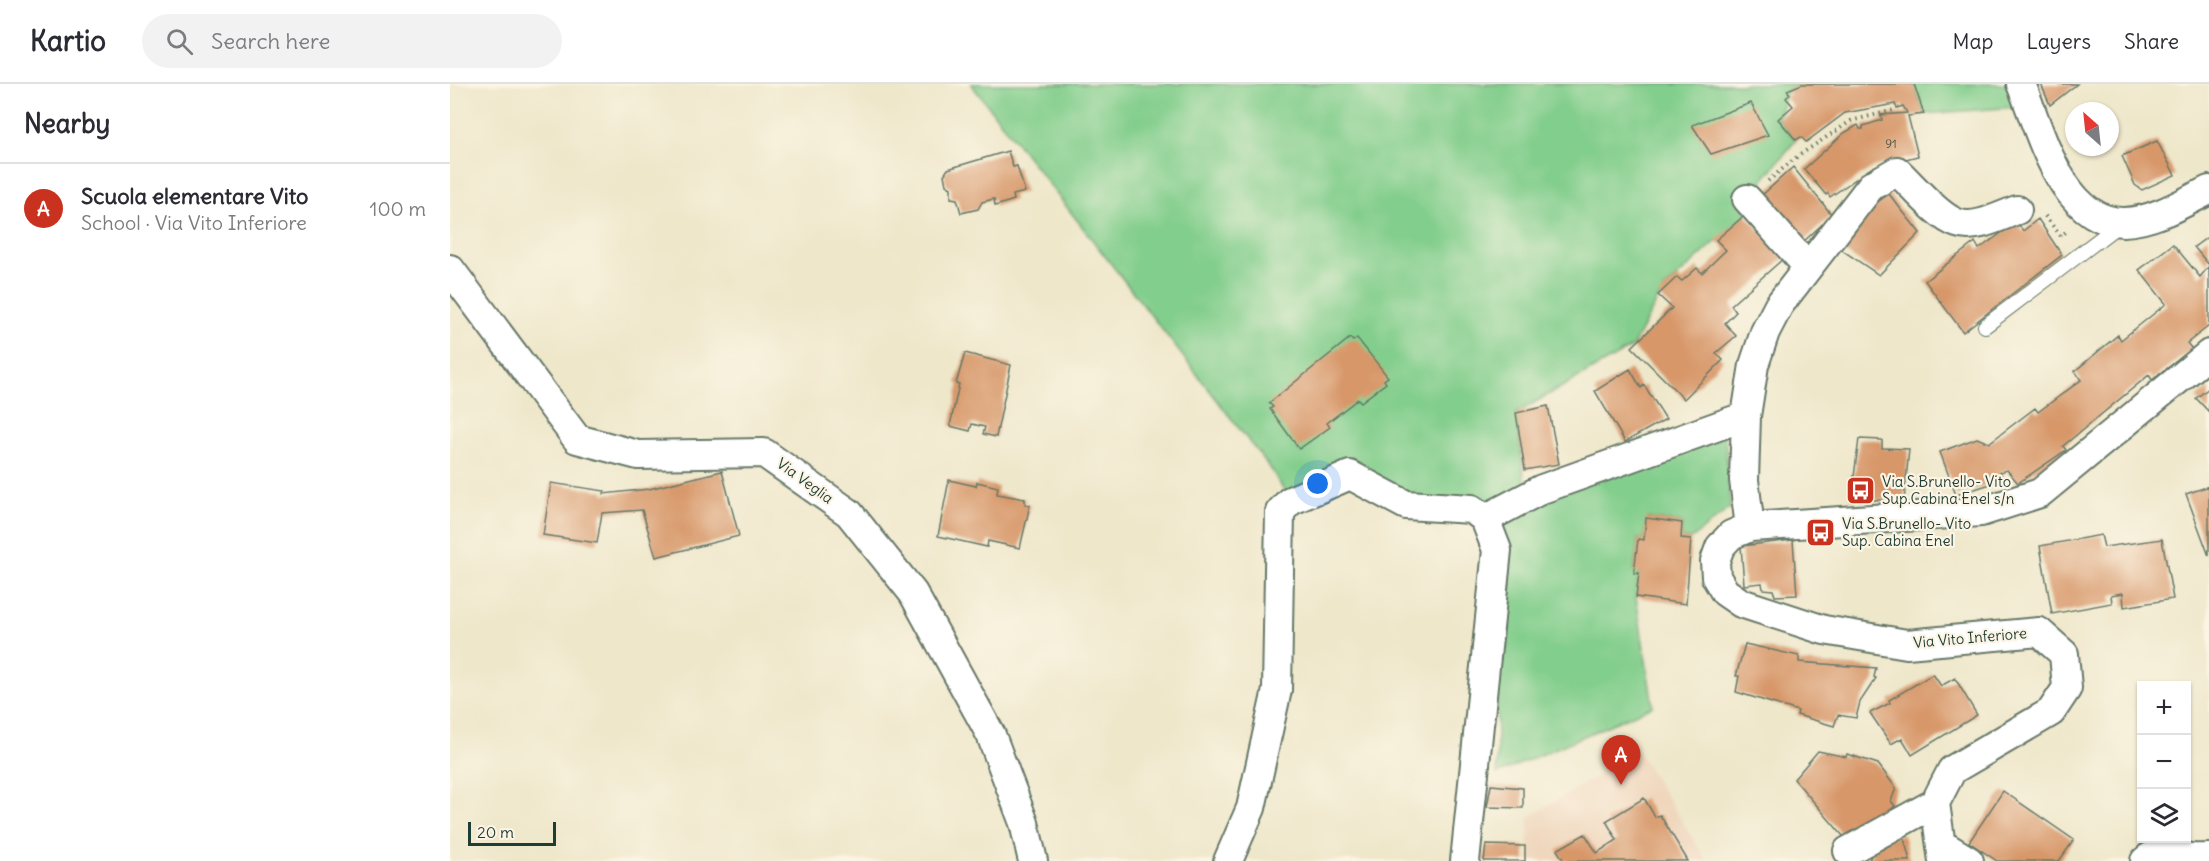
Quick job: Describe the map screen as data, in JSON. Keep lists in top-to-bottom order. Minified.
{"streets":{"street":["Via Veglia","Via Vito Inferiore"]},"places":{"bus stop":["Via S.Brunello- Vito Sup.Cabina Enel s/n","Via S.Brunello- Vito Sup. Cabina Enel"]},"house_numbers":["91"],"scale_bar":"20 m","north":"top left","page":{"header":"Kartio","search":"Search here","nav":["Map","Layers","Share"],"heading":"Nearby","list":[{"mark":"A","name":"Scuola elementare Vito","note":"School · Via Vito Inferiore","value":"100 m"}],"map_buttons":["+","−"],"pins":"A","scale":"20 m"}}
